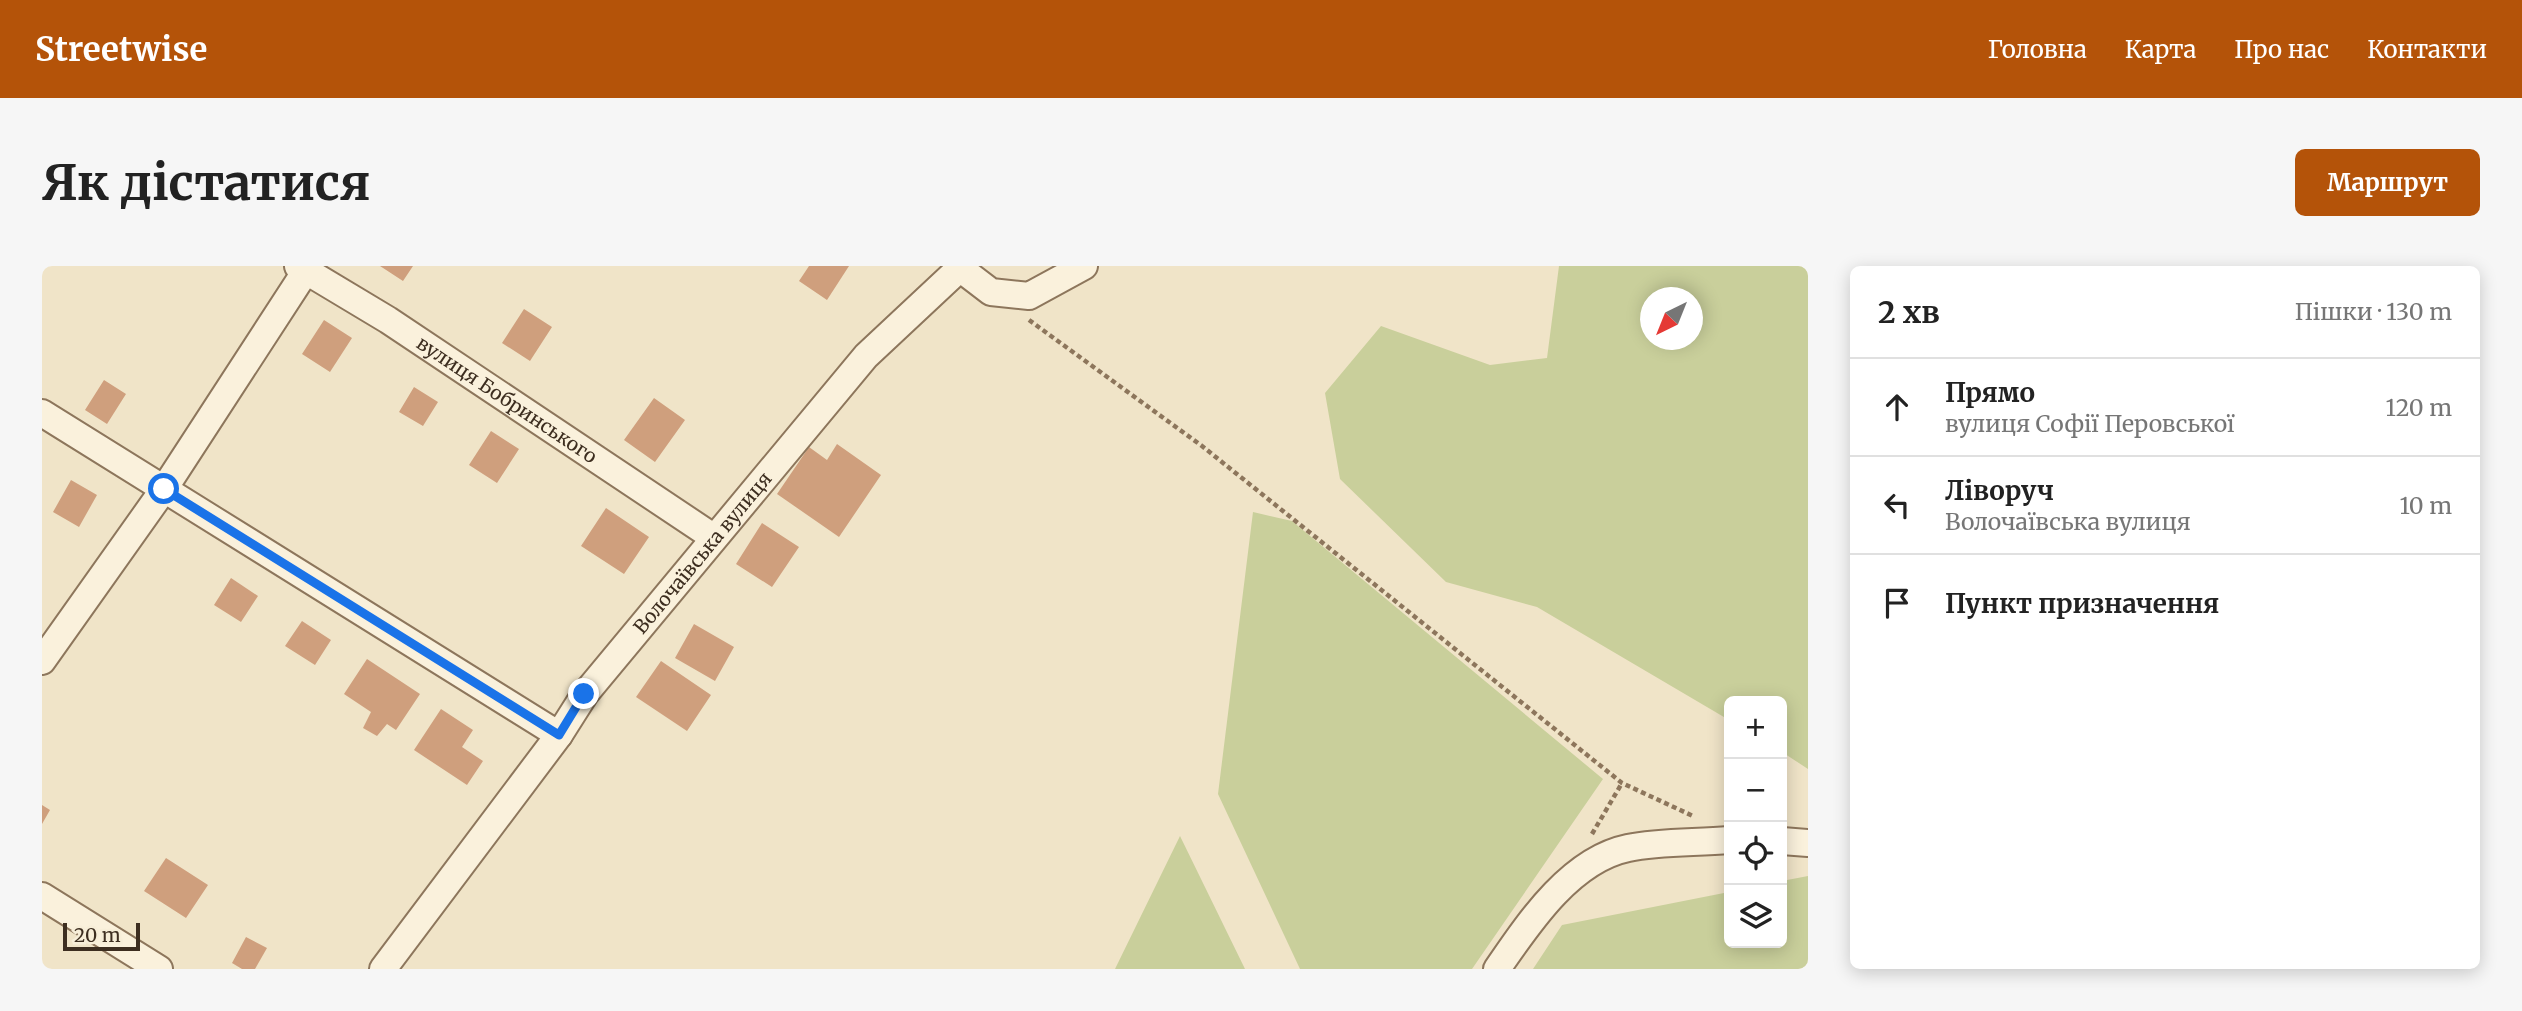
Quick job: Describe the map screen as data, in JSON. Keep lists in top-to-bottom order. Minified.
{"streets":{"street":["вулиця Бобринського","Волочаївська вулиця"]},"crossings":[["вулиця Бобринського","Волочаївська вулиця"]],"scale_bar":"20 m","north":"bottom left","page":{"header":"Streetwise","nav":["Головна","Карта","Про нас","Контакти"],"buttons":"Маршрут","title":"Як дістатися","heading":["2 хв","Пішки · 130 m"],"list":[["Прямо","вулиця Софії Перовської","120 m"],["Ліворуч","Волочаївська вулиця","10 m"],"Пункт призначення"],"map_buttons":["+","−"],"scale":"20 m"}}
